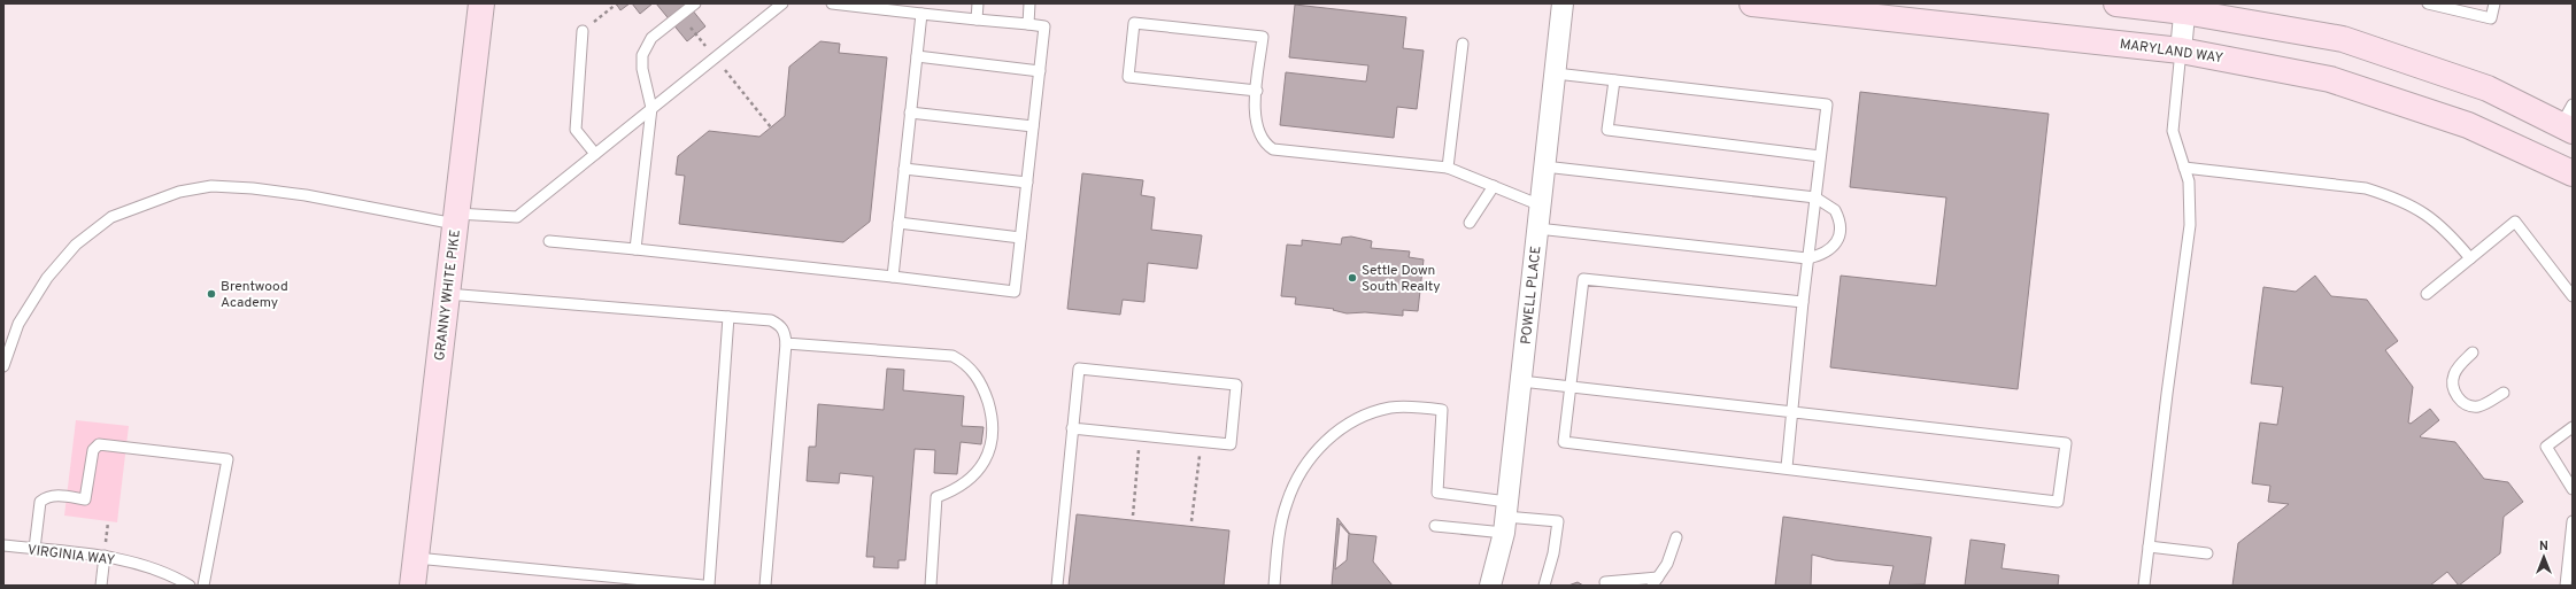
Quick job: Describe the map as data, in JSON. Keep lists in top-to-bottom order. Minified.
{"streets":{"main road":["MARYLAND WAY","GRANNY WHITE PIKE"],"street":["POWELL PLACE"],"lane":["VIRGINIA WAY"]},"places":["Settle Down South Realty","Brentwood Academy"],"north":"top"}
